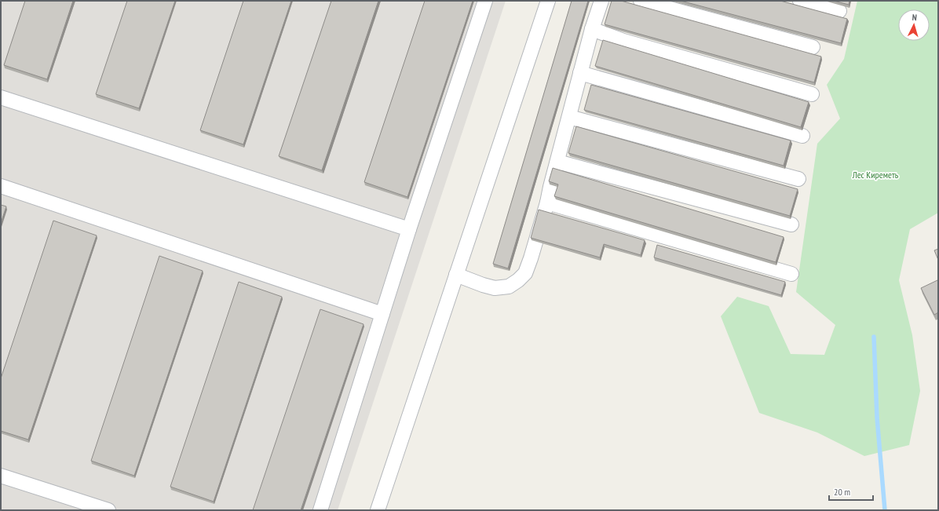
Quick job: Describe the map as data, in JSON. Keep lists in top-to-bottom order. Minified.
{"parks":["Лес Киреметь"],"scale_bar":"20 m","north":"top"}
